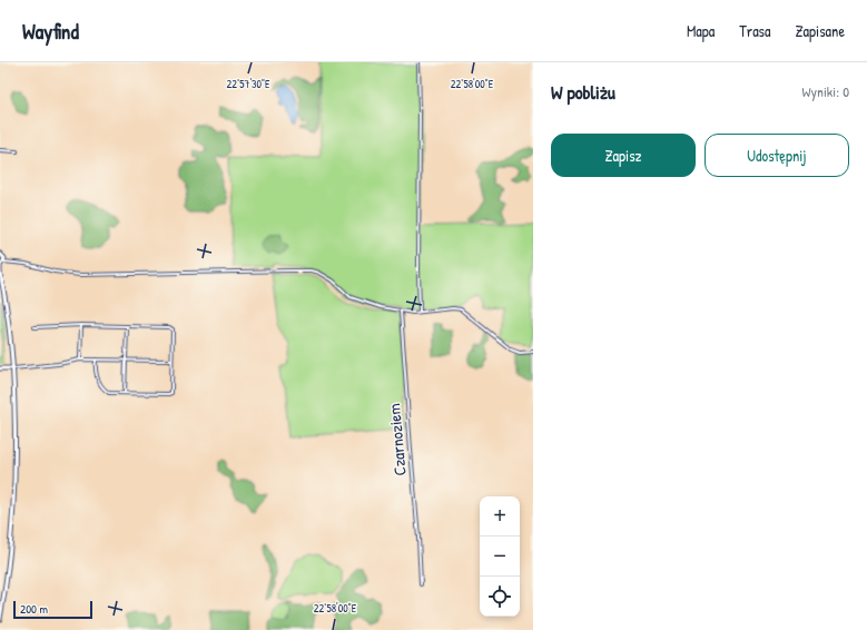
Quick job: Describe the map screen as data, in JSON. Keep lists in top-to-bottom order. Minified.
{"streets":{"street":["Czarnoziem"]},"scale_bar":"200 m","page":{"header":"Wayfind","nav":["Mapa","Trasa","Zapisane"],"heading":["W pobliżu","Wyniki: 0"],"buttons":["Zapisz","Udostępnij"],"map_buttons":["+","−"],"scale":"200 m"},"coordinates":["22°57'30\"E","22°58'00\"E"]}
